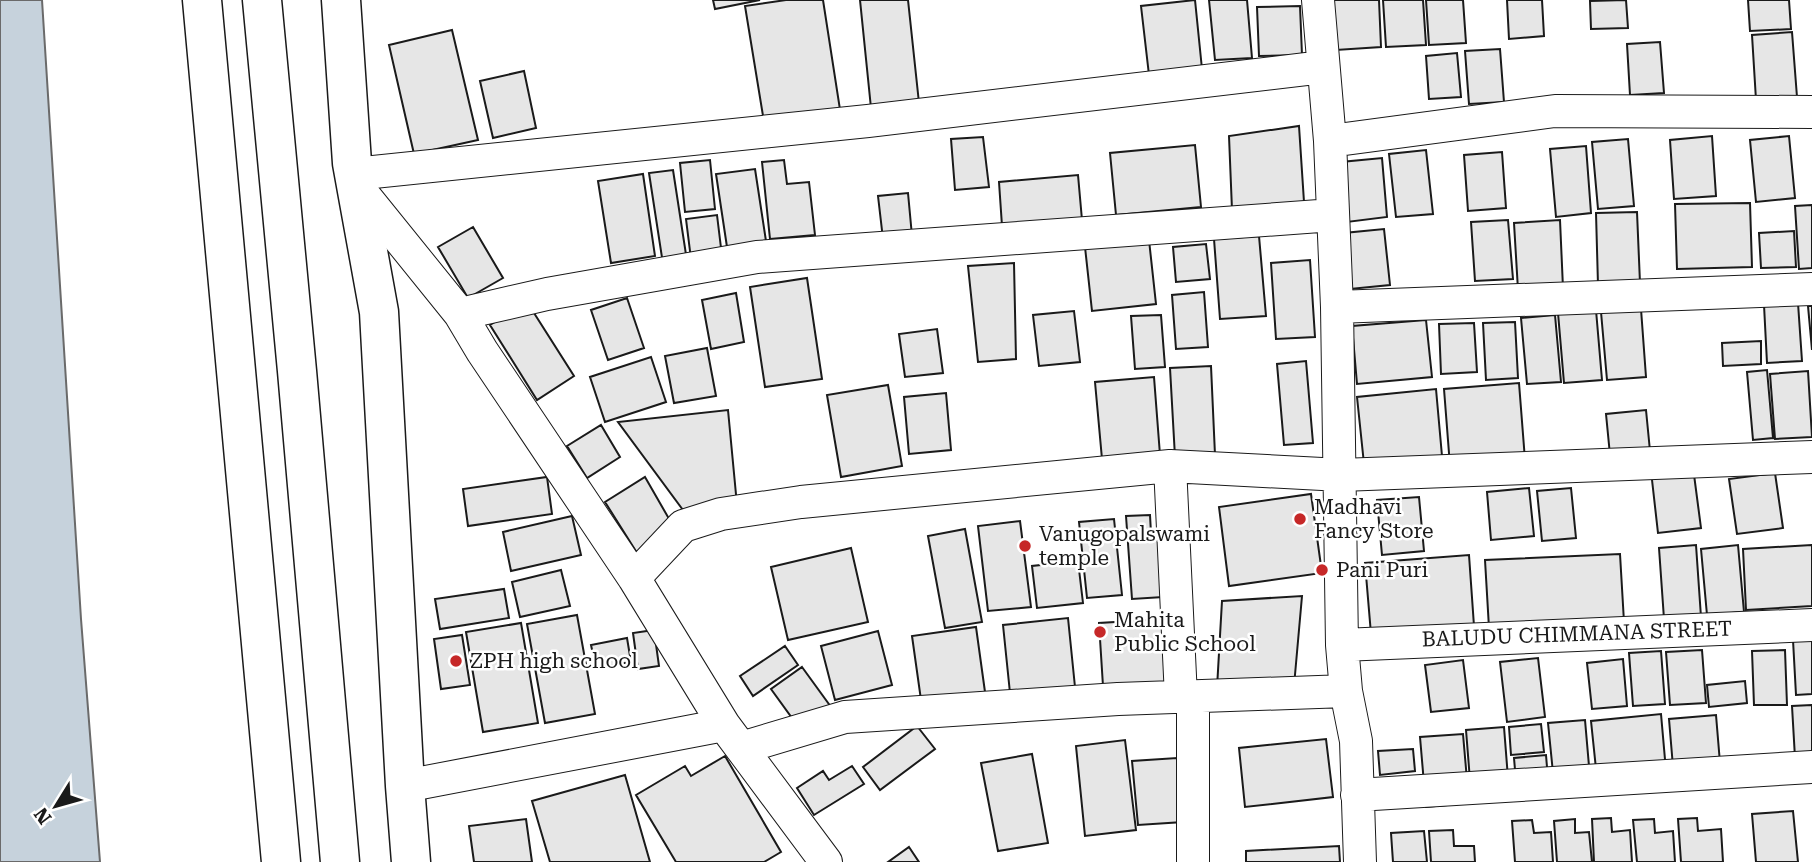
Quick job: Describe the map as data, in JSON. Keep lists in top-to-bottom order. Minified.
{"streets":{"street":["BALUDU CHIMMANA STREET"]},"places":["Madhavi Fancy Store","Vanugopalswami temple","Pani Puri","Mahita Public School","ZPH high school"],"north":"bottom left"}
